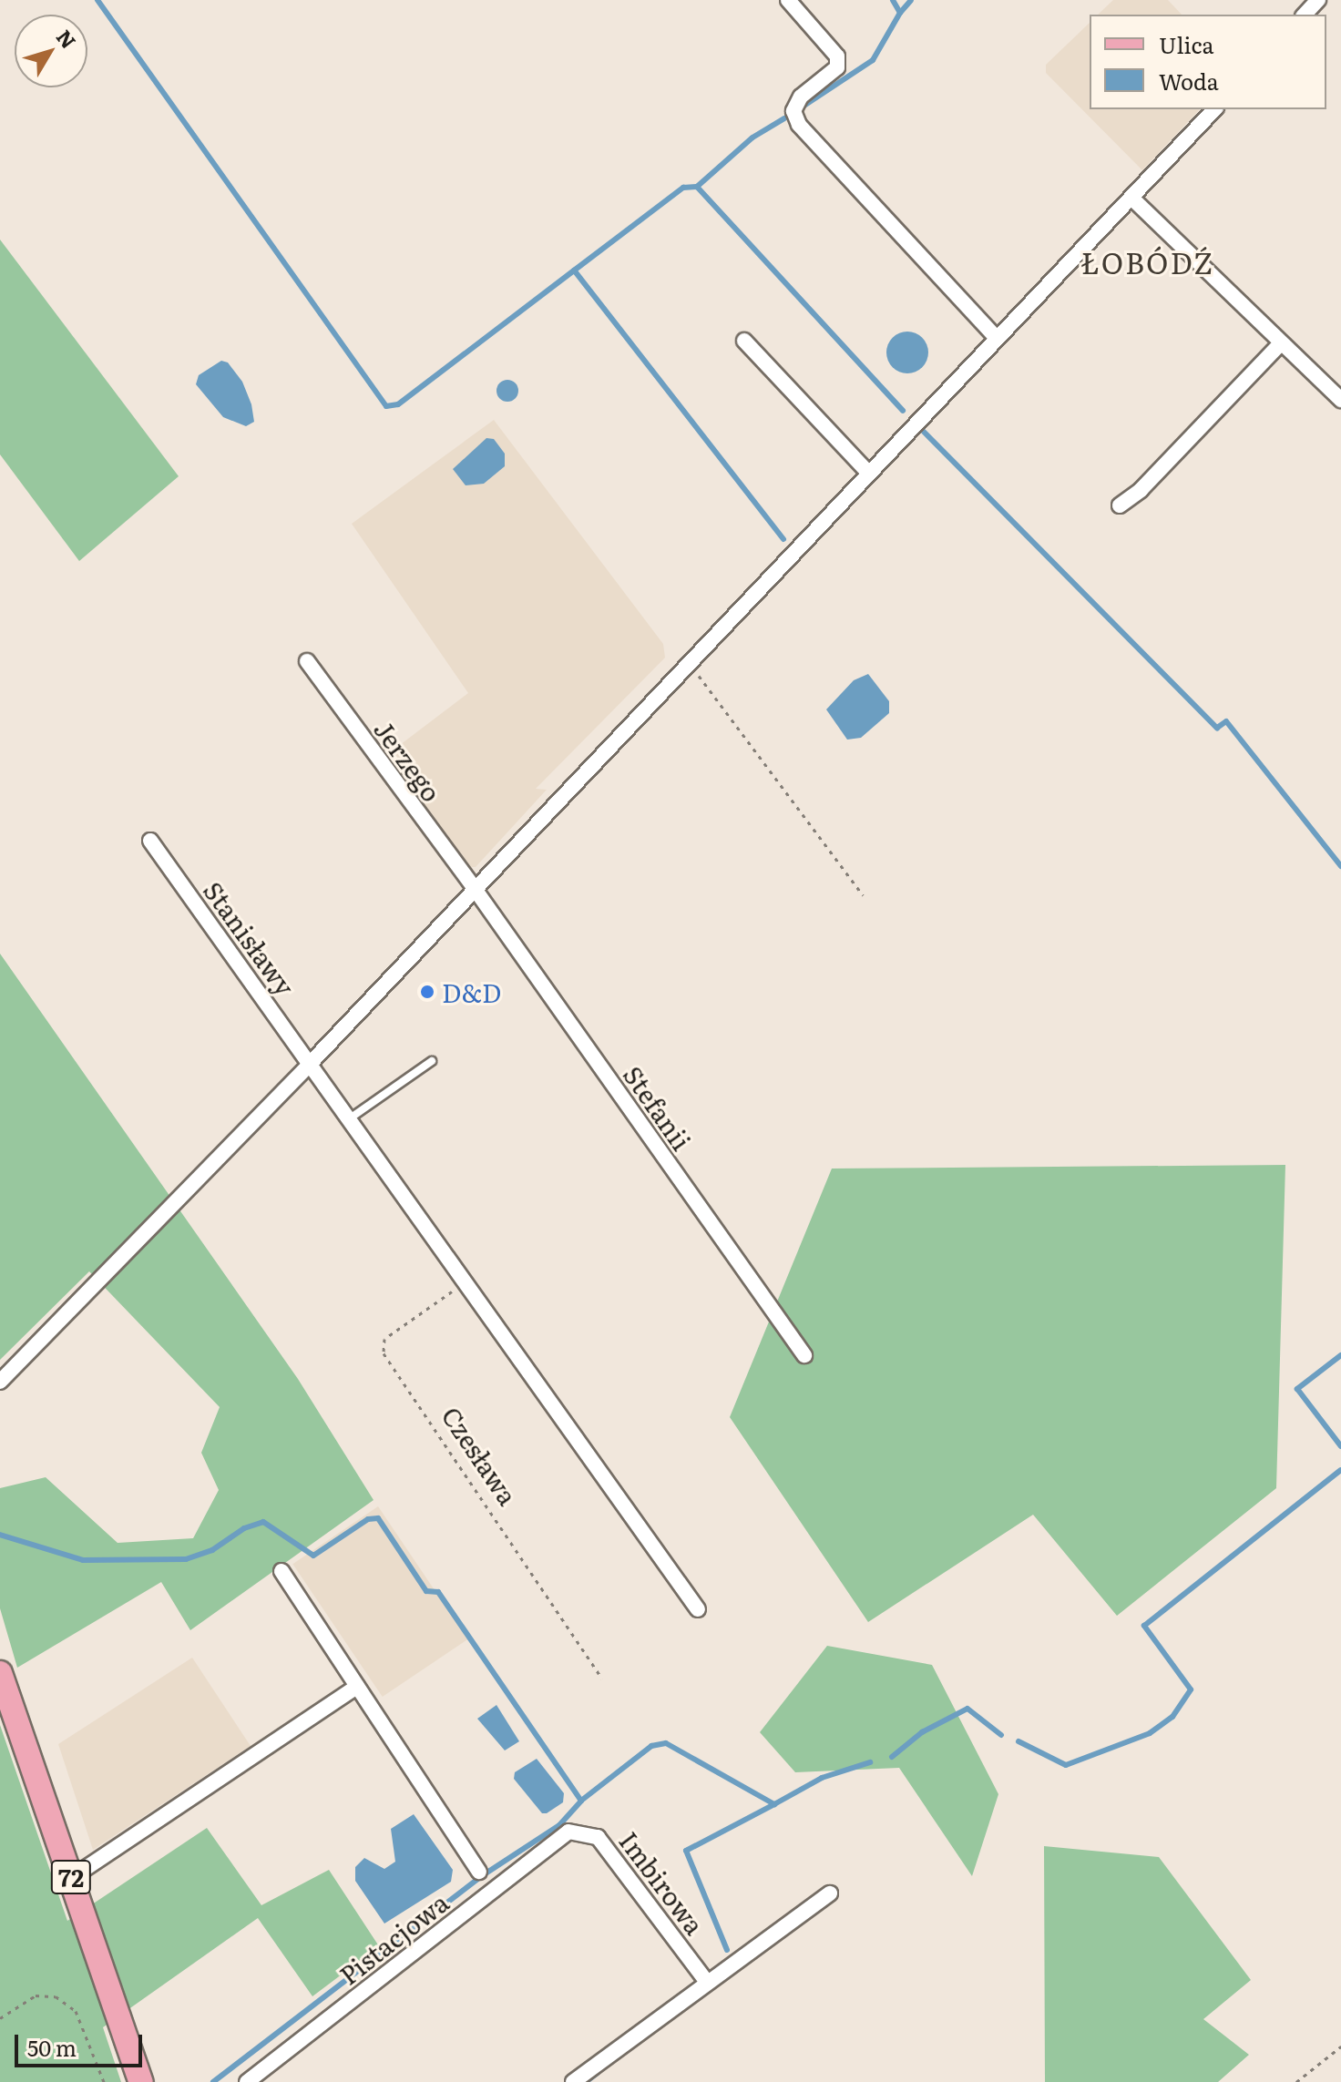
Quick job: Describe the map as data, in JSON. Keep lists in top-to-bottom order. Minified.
{"streets":{"main road":["72"],"street":["Jerzego","Stanisławy","Stefanii","Imbirowa","Pistacjowa"],"path":["Czesława"]},"crossings":[["Jerzego","Stefanii"],["Imbirowa","Pistacjowa"]],"districts":["ŁOBÓDŹ"],"places":["D&D"],"legend":["Ulica","Woda"],"scale_bar":"50 m","north":"top right"}
